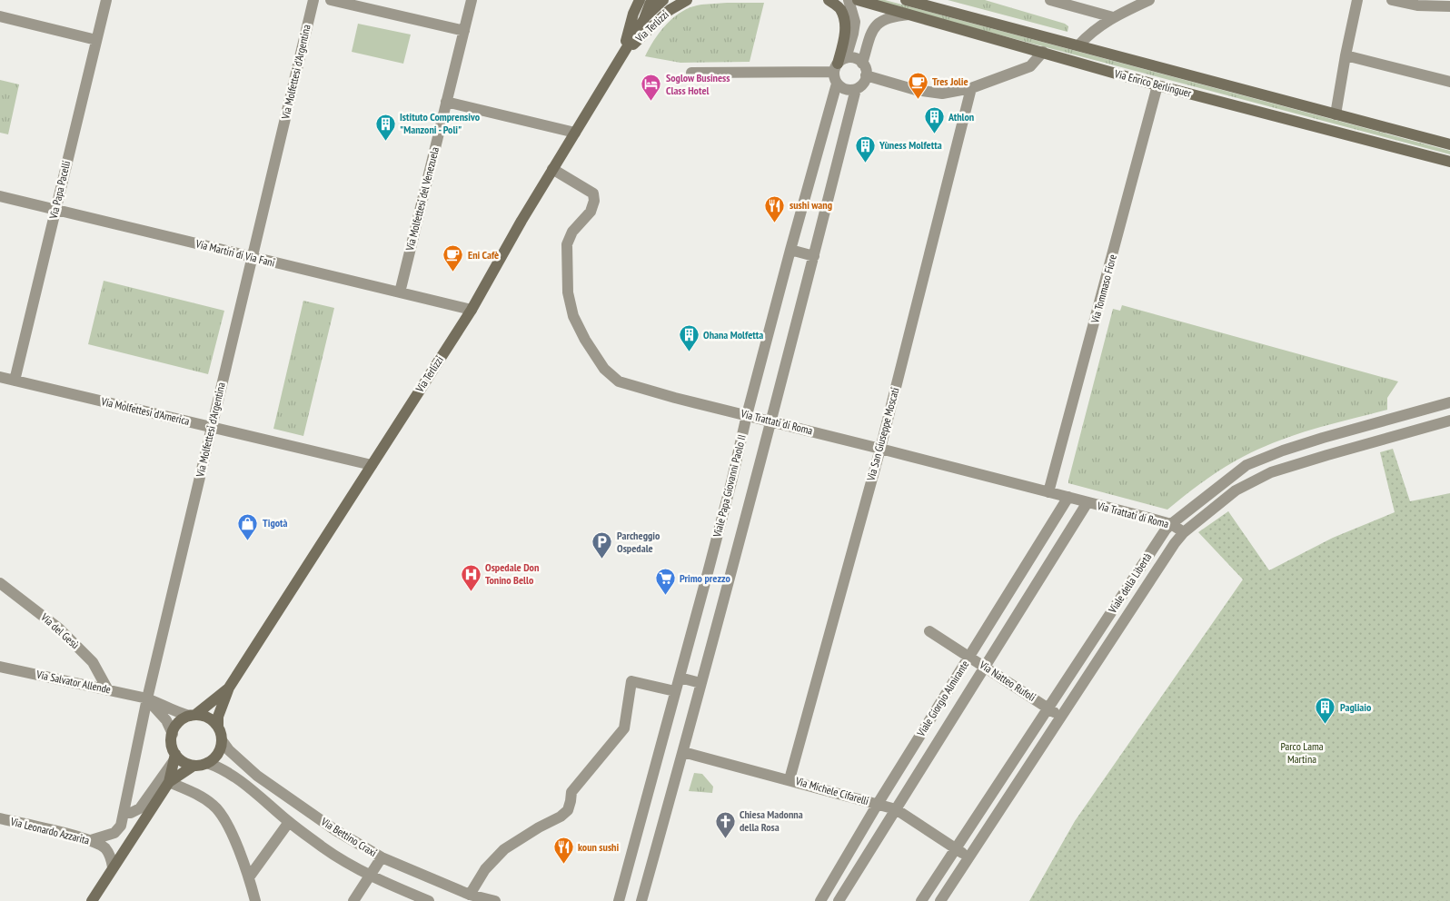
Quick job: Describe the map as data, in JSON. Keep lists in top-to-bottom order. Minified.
{"streets":{"main road":["Via Terlizzi","Via Enrico Berlinguer"],"street":["Via Molfettesi d'Argentina","Via Papa Pacelli","Via Molfettesi del Venezuela","Via Martiri di Via Fani","Via Tommaso Fiore","Via Molfettesi d'America","Via Trattati di Roma","Via San Giuseppe Moscati","Viale Papa Giovanni Paolo II","Viale della Libertà","Via del Gesù","Via Natteo Rufoli","Via Salvator Allende","Viale Giorgio Almirante","Via Michele Cifarelli","Via Leonardo Azzarita","Via Bettino Craxi"]},"crossings":[["Via Terlizzi","Via Martiri di Via Fani"],["Via Terlizzi","Via Molfettesi d'America"],["Via Terlizzi","Via Trattati di Roma"],["Via Terlizzi","Via Salvator Allende"],["Via Terlizzi","Via Bettino Craxi"],["Via Molfettesi d'Argentina","Via Martiri di Via Fani"],["Via Molfettesi d'Argentina","Via Molfettesi d'America"],["Via Molfettesi d'Argentina","Via Salvator Allende"],["Via Molfettesi d'Argentina","Via Leonardo Azzarita"],["Via Enrico Berlinguer","Via Tommaso Fiore"],["Via Papa Pacelli","Via Martiri di Via Fani"],["Via Papa Pacelli","Via Molfettesi d'America"],["Via Molfettesi del Venezuela","Via Martiri di Via Fani"],["Via Tommaso Fiore","Via Trattati di Roma"],["Via Trattati di Roma","Via San Giuseppe Moscati"],["Via Trattati di Roma","Viale Papa Giovanni Paolo II"],["Via Trattati di Roma","Viale della Libertà"],["Via Trattati di Roma","Viale Giorgio Almirante"],["Via San Giuseppe Moscati","Via Michele Cifarelli"],["Viale Papa Giovanni Paolo II","Via Michele Cifarelli"],["Viale della Libertà","Via Natteo Rufoli"],["Viale della Libertà","Via Michele Cifarelli"],["Via del Gesù","Via Salvator Allende"],["Via Natteo Rufoli","Viale Giorgio Almirante"],["Via Salvator Allende","Via Bettino Craxi"],["Viale Giorgio Almirante","Via Michele Cifarelli"]],"parks":["Parco Lama Martina"],"places":{"cafe":["Tres Jolie","Eni Cafè"],"hotel":["Soglow Business Class Hotel"],"building":["Athlon","Istituto Comprensivo \"Manzoni - Poli\"","Yùness Molfetta","Ohana Molfetta","Pagliaio"],"restaurant":["sushi wang","koun sushi"],"shop":["Tigotà"],"parking":["Parcheggio Ospedale"],"hospital":["Ospedale Don Tonino Bello"],"supermarket":["Primo prezzo"],"church":["Chiesa Madonna della Rosa"]}}
